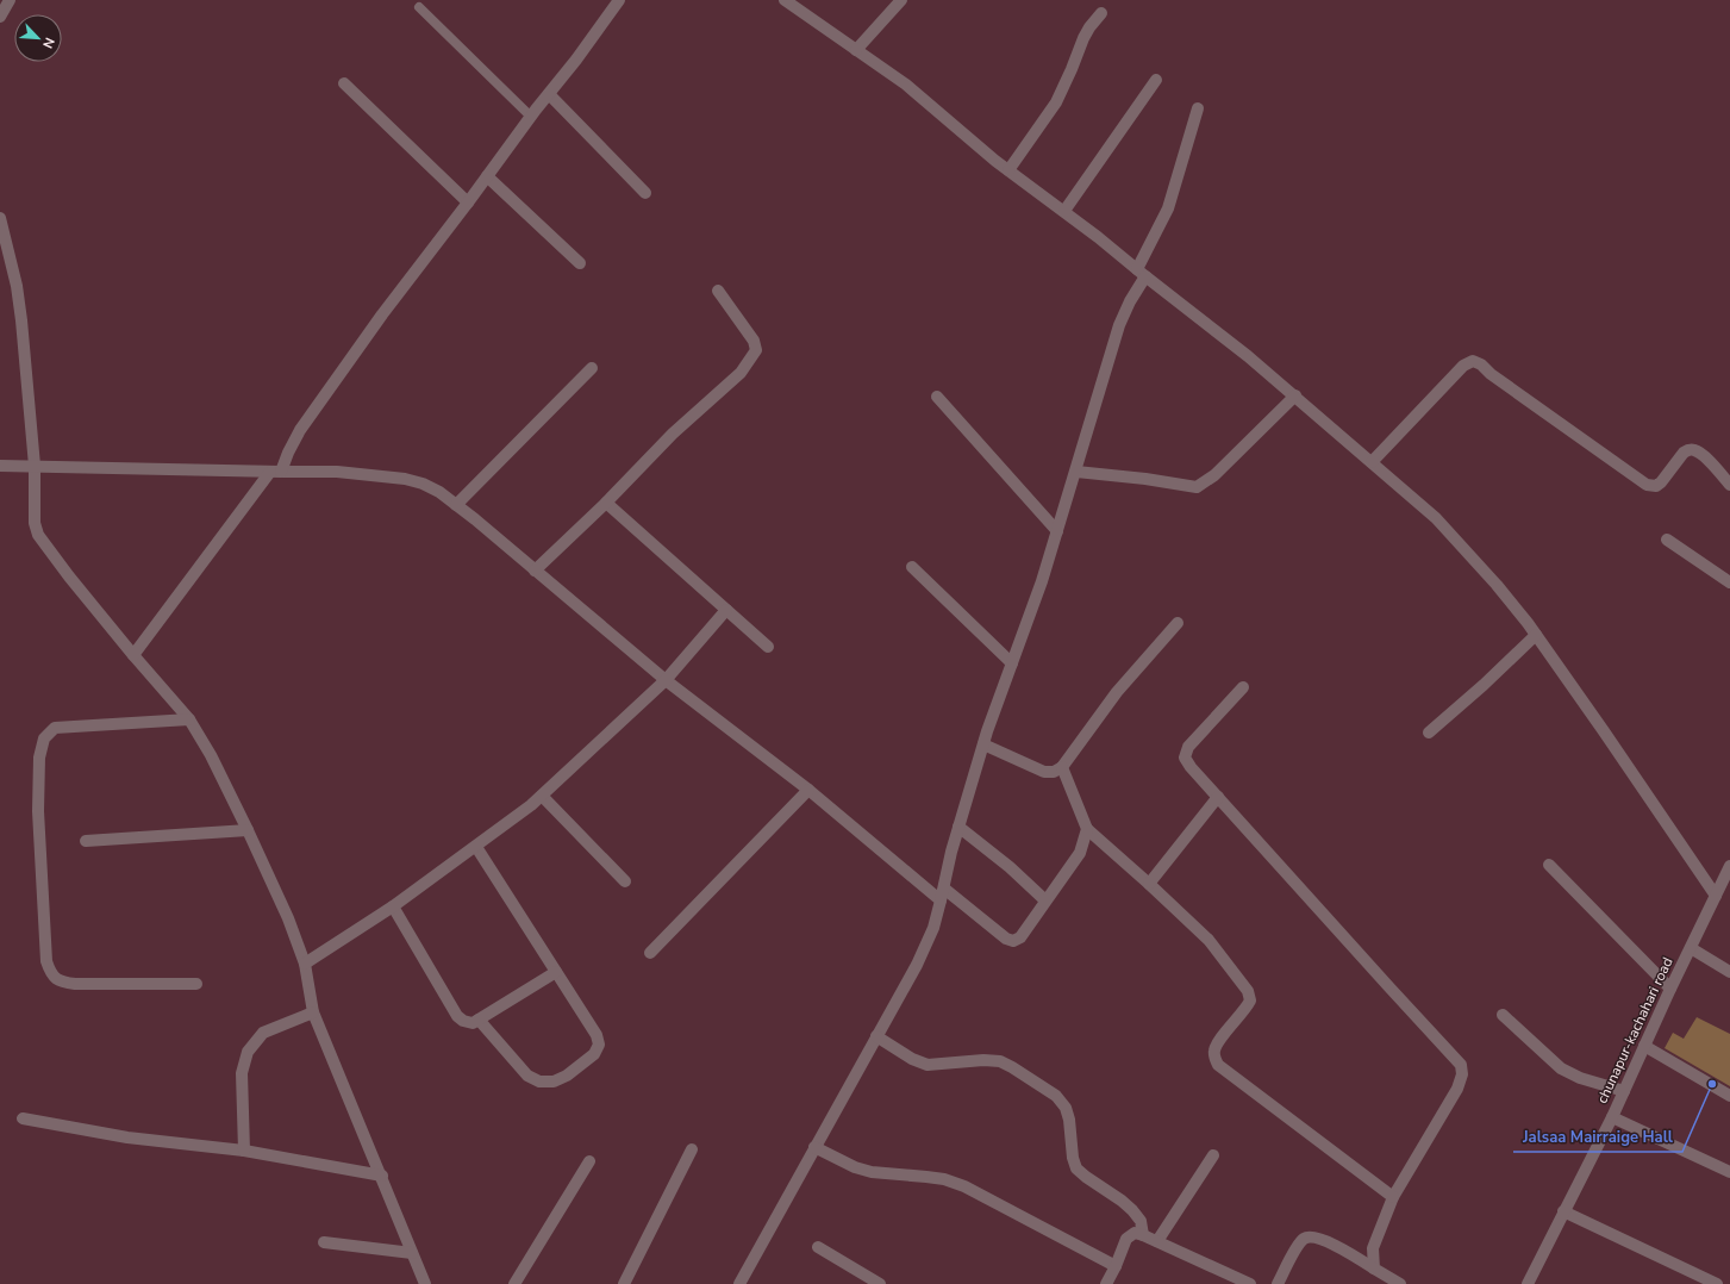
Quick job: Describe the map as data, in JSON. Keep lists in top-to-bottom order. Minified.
{"streets":{"street":["chunapur-kachahari road"]},"places":["Jalsaa Mairraige Hall"],"north":"bottom right"}
